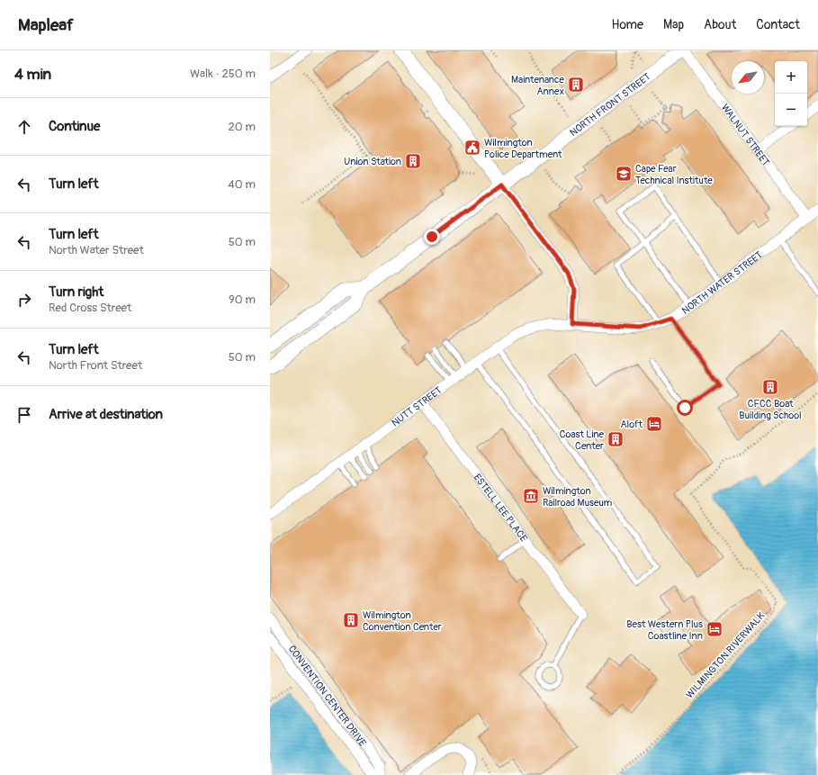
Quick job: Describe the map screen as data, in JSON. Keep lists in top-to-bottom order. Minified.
{"streets":{"main road":["NORTH FRONT STREET"],"street":["WALNUT STREET","NORTH WATER STREET","NUTT STREET","ESTELL LEE PLACE","CONVENTION CENTER DRIVE"],"path":["WILMINGTON RIVERWALK"]},"crossings":[["NORTH FRONT STREET","WALNUT STREET"],["WALNUT STREET","NORTH WATER STREET"],["NORTH WATER STREET","NUTT STREET"],["NUTT STREET","ESTELL LEE PLACE"]],"places":{"building":["Maintenance Annex","Union Station","CFCC Boat Building School","Coast Line Center","Wilmington Convention Center"],"public building":["Wilmington Police Department"],"school or university":["Cape Fear Technical Institute"],"hotel":["Aloft","Best Western Plus Coastline Inn"],"museum":["Wilmington Railroad Museum"]},"north":"bottom left","page":{"header":"Mapleaf","nav":["Home","Map","About","Contact"],"heading":["4 min","Walk · 250 m"],"map_buttons":["+","−"],"list":[["Continue","20 m"],["Turn left","40 m"],["Turn left","North Water Street","50 m"],["Turn right","Red Cross Street","90 m"],["Turn left","North Front Street","50 m"],"Arrive at destination"]}}
